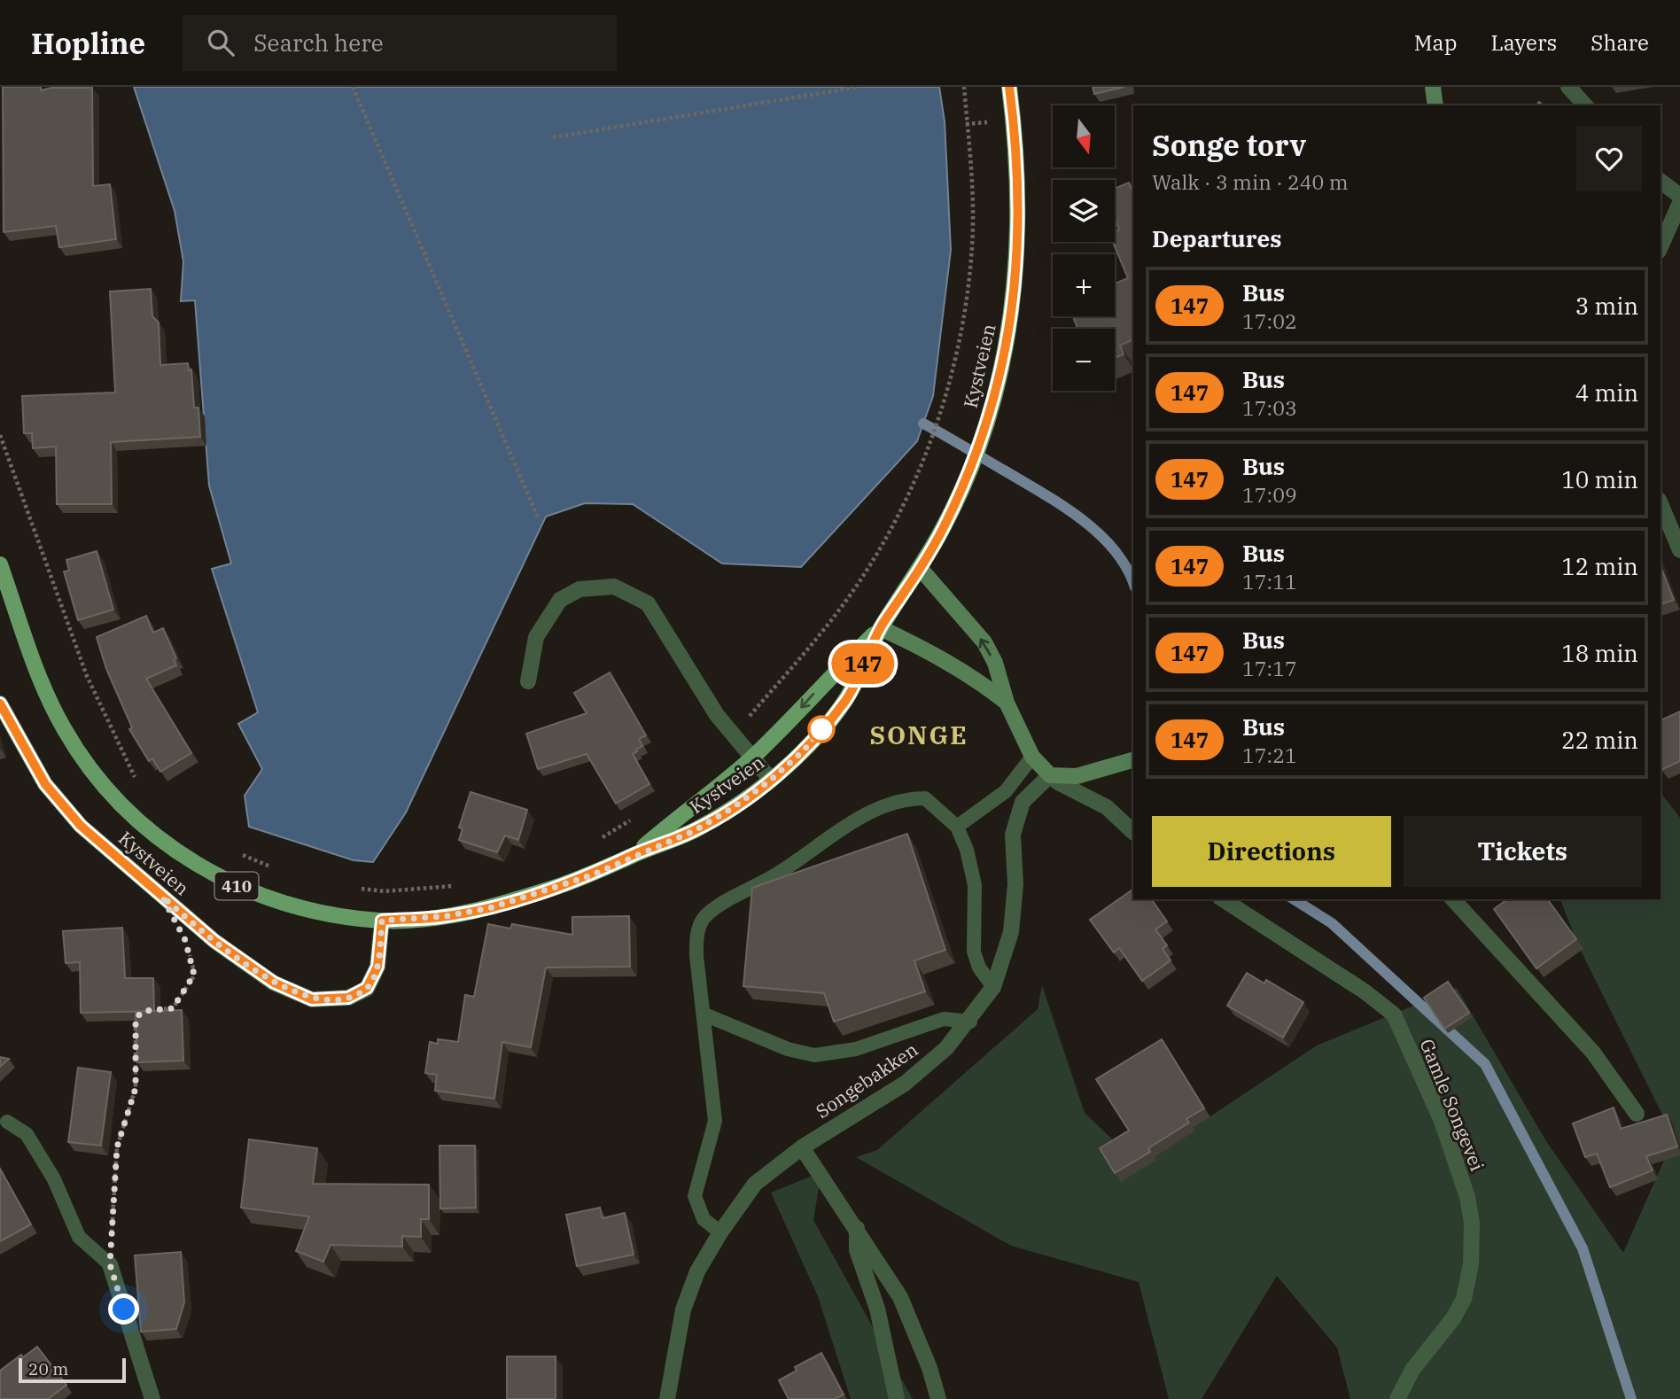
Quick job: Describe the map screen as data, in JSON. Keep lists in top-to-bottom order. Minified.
{"streets":{"main road":["Kystveien","410"],"street":["Songebakken","Gamle Songevei"]},"districts":["SONGE"],"lines":["bus line 147"],"scale_bar":"20 m","north":"bottom","page":{"header":"Hopline","search":"Search here","nav":["Map","Layers","Share"],"on_map":"147","map_buttons":["+","−"],"heading":[["Songe torv","Walk · 3 min · 240 m"],"Departures"],"list":[{"mark":"147","name":"Bus","note":"17:02","value":"3 min"},{"mark":"147","name":"Bus","note":"17:03","value":"4 min"},{"mark":"147","name":"Bus","note":"17:09","value":"10 min"},{"mark":"147","name":"Bus","note":"17:11","value":"12 min"},{"mark":"147","name":"Bus","note":"17:17","value":"18 min"},{"mark":"147","name":"Bus","note":"17:21","value":"22 min"}],"buttons":["Directions","Tickets"],"scale":"20 m"}}
